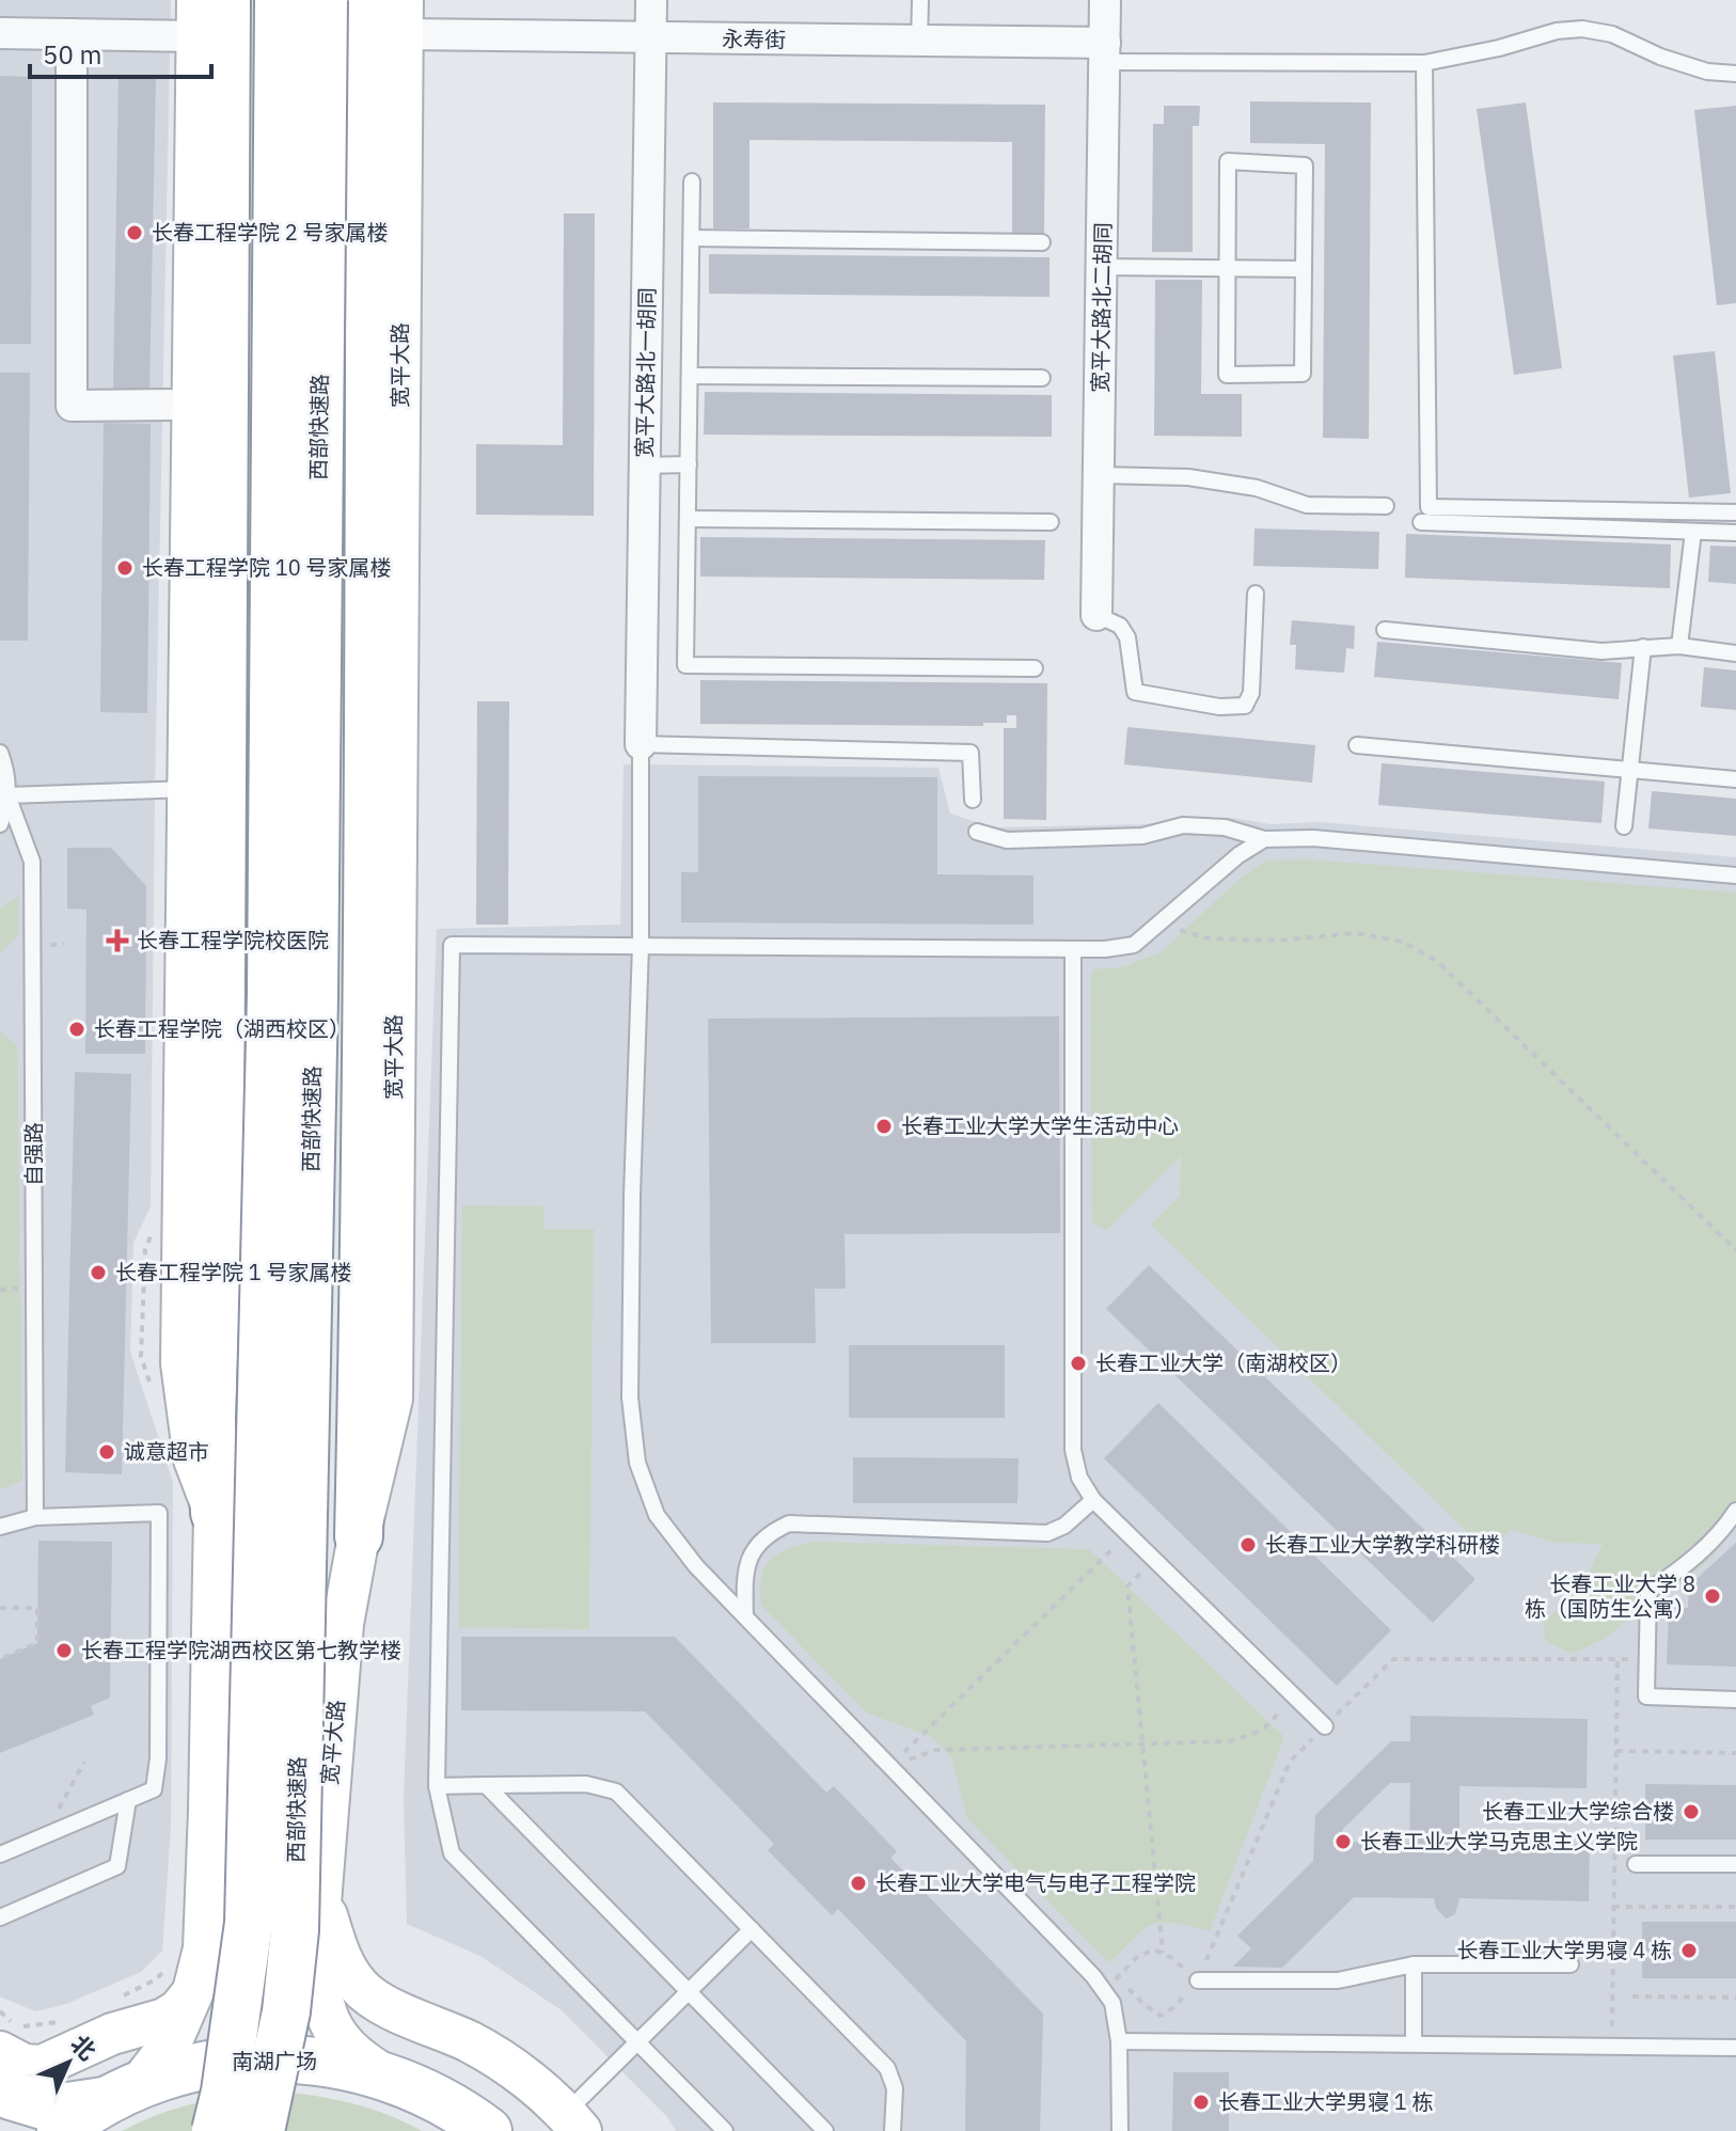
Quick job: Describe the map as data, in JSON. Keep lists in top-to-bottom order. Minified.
{"streets":{"main road":["宽平大路","西部快速路","南湖广场"],"street":["永寿街","宽平大路北二胡同","宽平大路北一胡同"],"lane":["自强路"]},"crossings":[["永寿街","宽平大路北二胡同"],["永寿街","宽平大路"],["永寿街","宽平大路北一胡同"],["宽平大路","南湖广场"]],"places":{"other":["长春工程学院 2 号家属楼","长春工程学院 10 号家属楼","长春工程学院（湖西校区）","长春工业大学大学生活动中心","长春工程学院 1 号家属楼","长春工业大学（南湖校区）","诚意超市","长春工业大学教学科研楼","长春工业大学 8 栋（国防生公寓）","长春工程学院湖西校区第七教学楼","长春工业大学综合楼","长春工业大学马克思主义学院","长春工业大学电气与电子工程学院","长春工业大学男寝 4 栋","长春工业大学男寝 1 栋"],"health":["长春工程学院校医院"]},"scale_bar":"50 m","north":"top right"}
